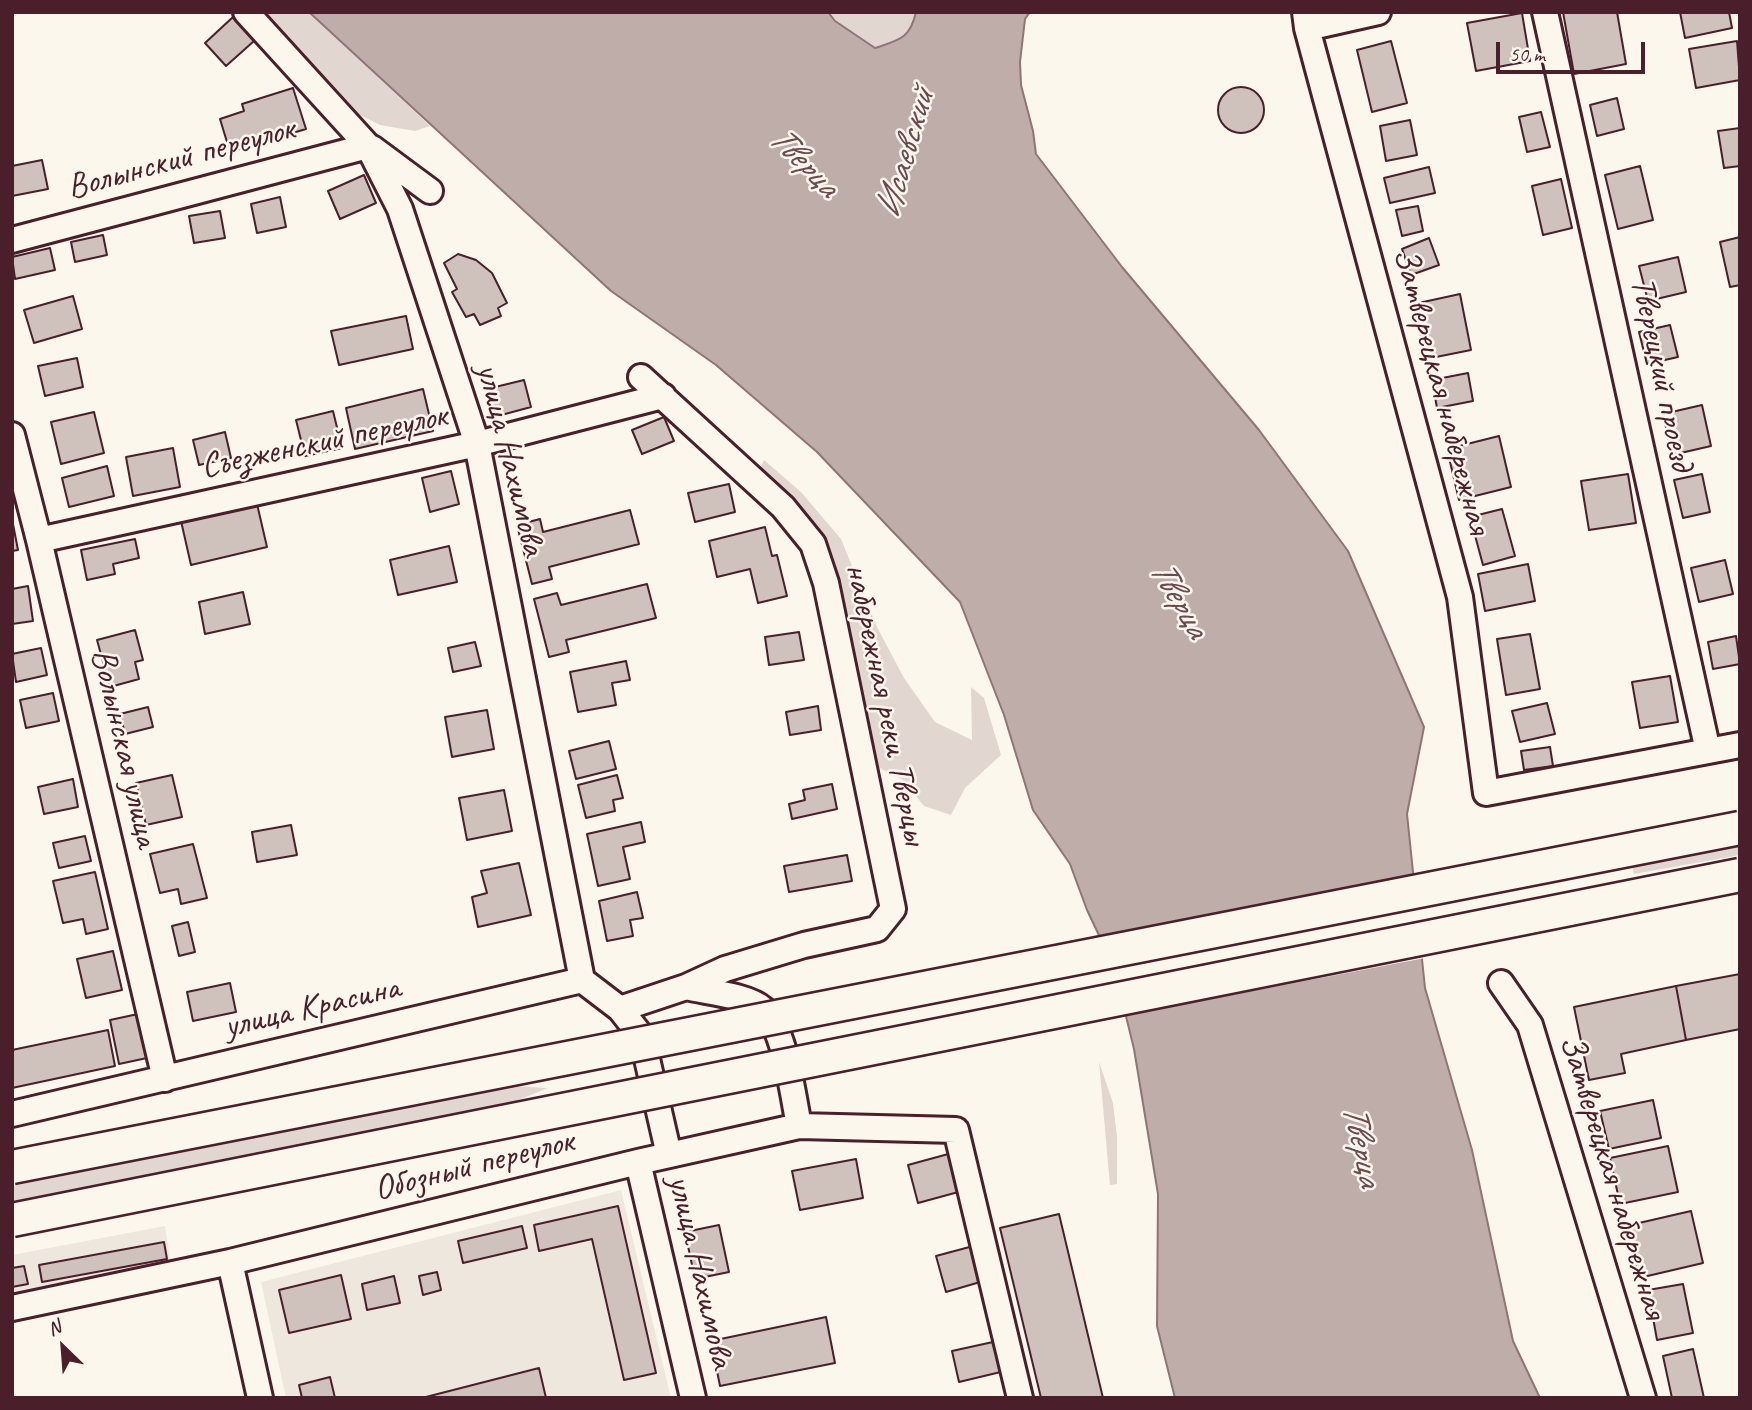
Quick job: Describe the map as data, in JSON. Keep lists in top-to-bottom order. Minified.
{"streets":{"street":["Волынский переулок","Тверецкий проезд","Затверецкая набережная","Съезженский переулок","улица Нахимова","набережная реки Тверцы","Волынская улица","улица Красина","Обозный переулок"]},"crossings":[["Волынский переулок","улица Нахимова"],["Тверецкий проезд","Затверецкая набережная"],["Съезженский переулок","улица Нахимова"],["Съезженский переулок","набережная реки Тверцы"],["Съезженский переулок","Волынская улица"],["улица Нахимова","улица Красина"],["улица Нахимова","Обозный переулок"],["Волынская улица","улица Красина"]],"water":["Исаевский","Тверца"],"scale_bar":"50 m","north":"top left"}
